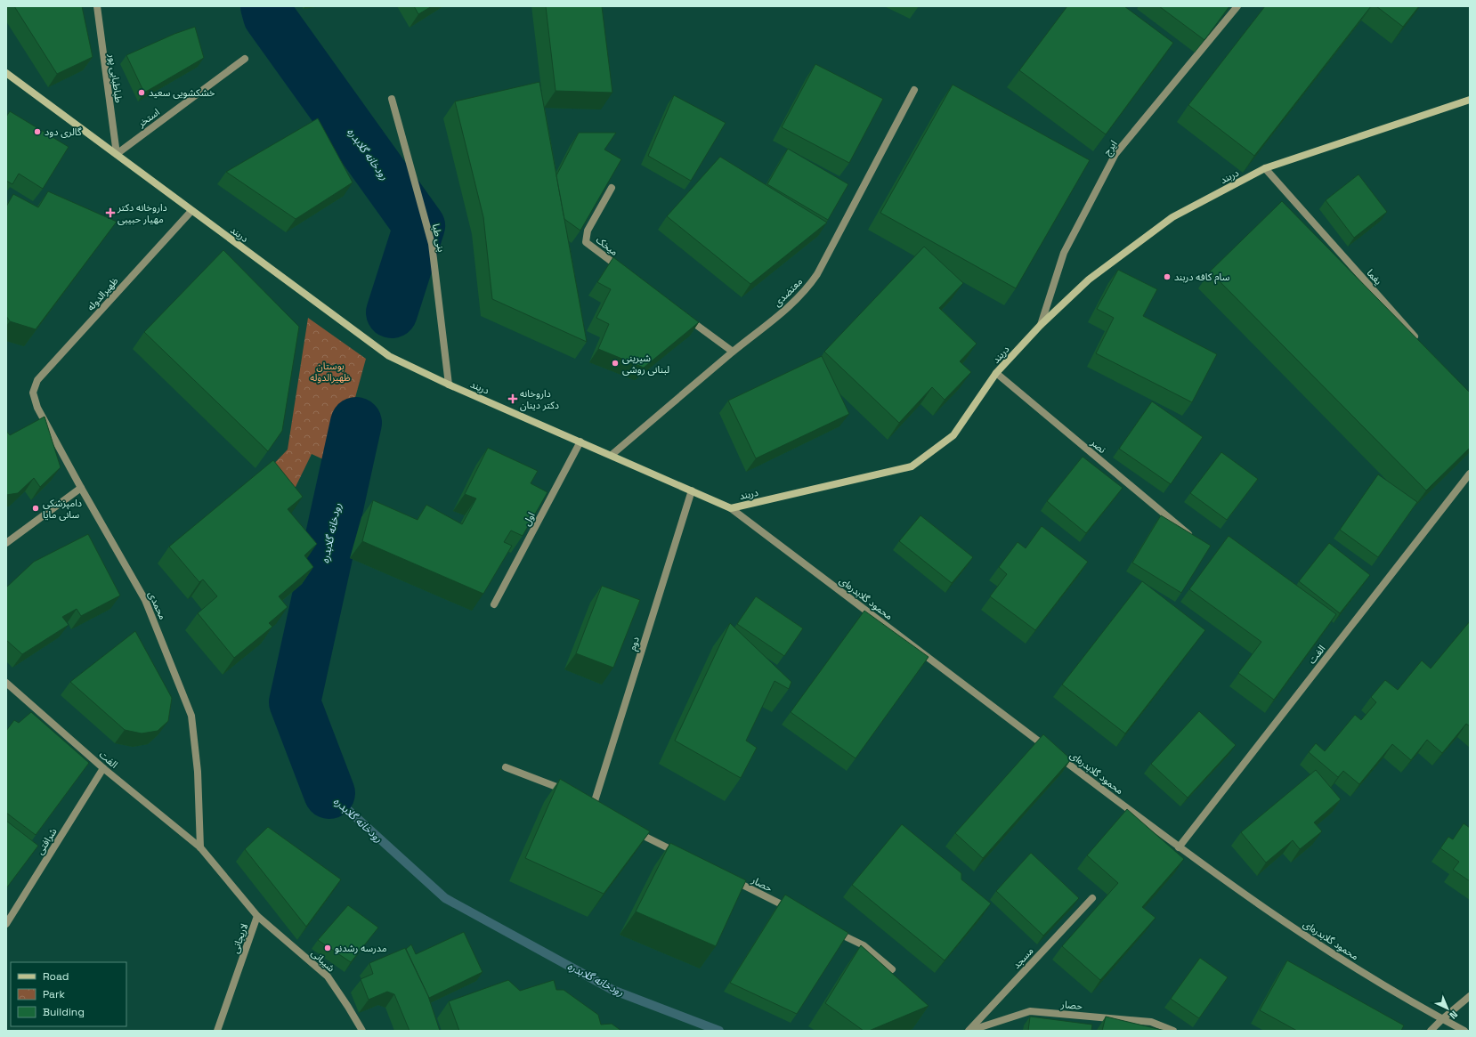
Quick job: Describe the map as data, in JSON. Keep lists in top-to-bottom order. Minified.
{"streets":{"main road":["دربند"],"street":["طباطبایی پور","استخر","ایرج","بنی طبا","میخک","یغما","معتضدی","ظهیرالدوله","نصر","اول","محمود گلابدره‌ای","محمدی","دوم","الفت","شرافتی","حصار","لاریجانی","مسجد","شیبانی"]},"crossings":[["طباطبایی پور","استخر"],["طباطبایی پور","دربند"],["استخر","دربند"],["ایرج","دربند"],["دربند","بنی طبا"],["دربند","یغما"],["دربند","معتضدی"],["دربند","ظهیرالدوله"],["دربند","نصر"],["دربند","اول"],["دربند","محمود گلابدره‌ای"],["دربند","دوم"],["ظهیرالدوله","محمدی"],["محمود گلابدره‌ای","الفت"],["محمدی","الفت"],["محمدی","لاریجانی"],["الفت","شرافتی"],["الفت","لاریجانی"],["حصار","مسجد"],["لاریجانی","شیبانی"]],"water":["رودخانه گلابدره"],"parks":["بوستان ظهیرالدوله"],"places":{"other":["خشکشویی سعید","گالری دود","سام کافه دربند","شیرینی لبنانی روشی","دامپزشکی سانی مایا","مدرسه رشدنو"],"health":["داروخانه دکتر مهیار حبیبی","داروخانه دکتر دینان"]},"legend":["Road","Park","Building"],"north":"bottom right"}
